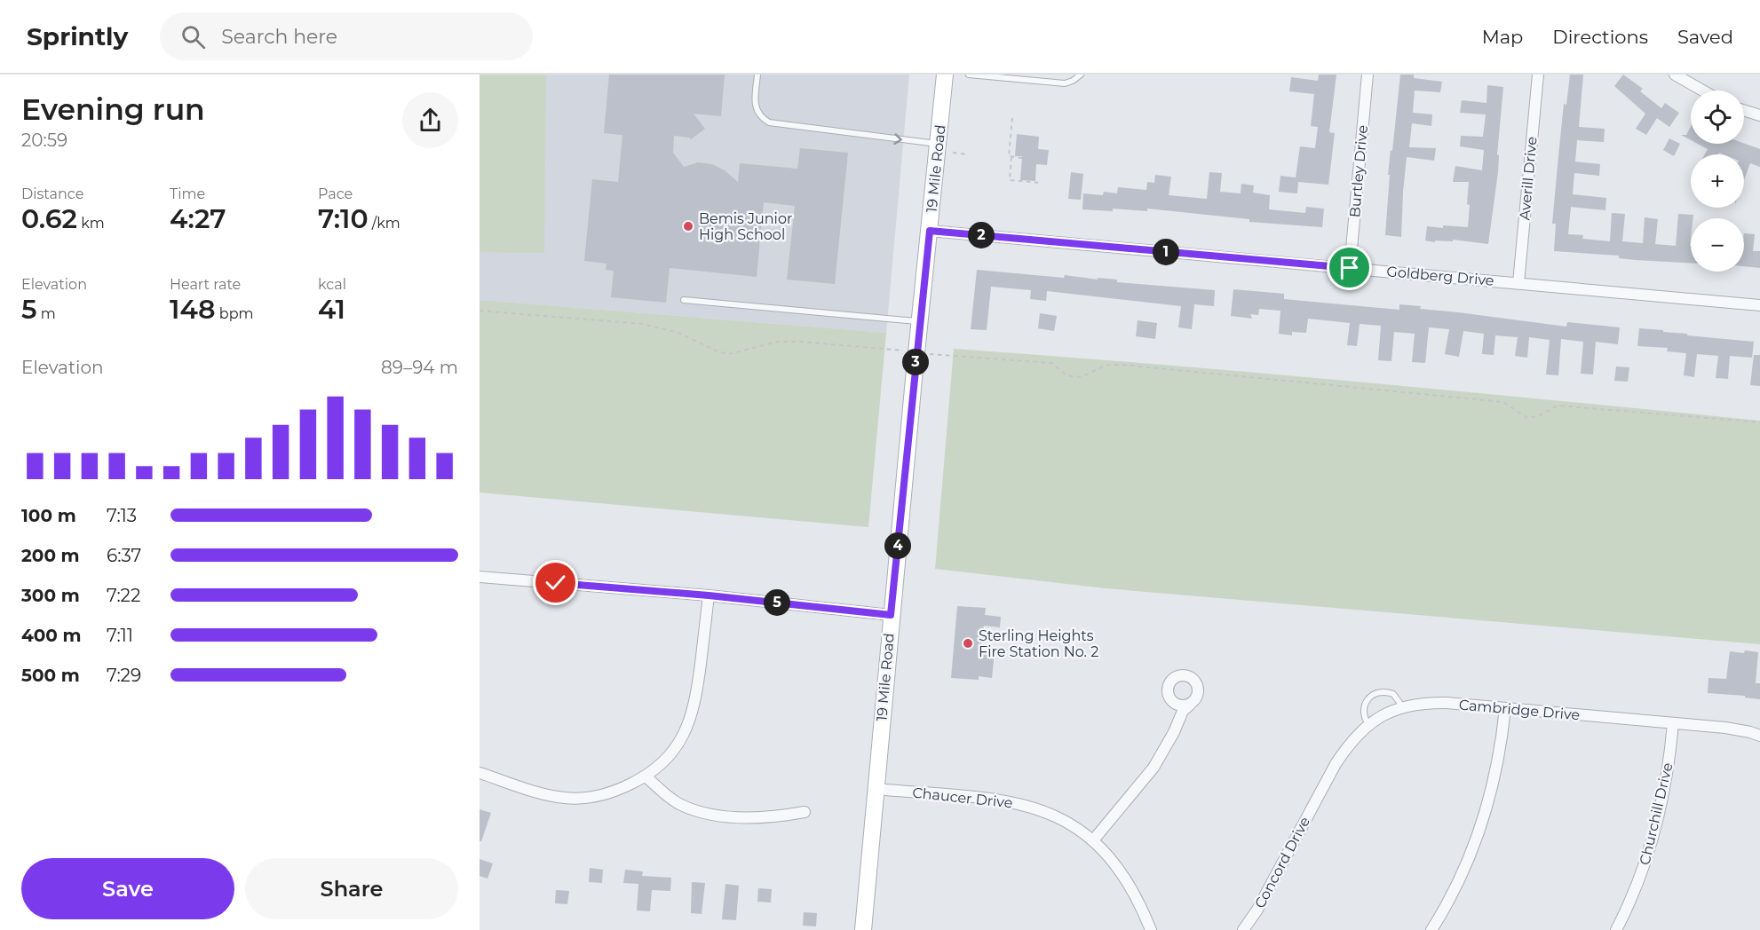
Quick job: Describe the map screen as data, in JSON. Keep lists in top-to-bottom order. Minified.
{"streets":{"street":["19 Mile Road","Burtley Drive","Averill Drive","Goldberg Drive","Cambridge Drive","Chaucer Drive","Churchill Drive","Concord Drive"]},"crossings":[["19 Mile Road","Goldberg Drive"],["19 Mile Road","Chaucer Drive"],["Burtley Drive","Goldberg Drive"],["Averill Drive","Goldberg Drive"],["Cambridge Drive","Churchill Drive"],["Cambridge Drive","Concord Drive"]],"places":["Bemis Junior High School","Sterling Heights Fire Station No. 2"],"page":{"header":"Sprintly","search":"Search here","nav":["Map","Directions","Saved"],"heading":["Evening run","20:59"],"map_buttons":["+","−"],"stats":[["Distance","0.62 km"],["Time","4:27"],["Pace","7:10 /km"],["Elevation","5 m"],["Heart rate","148 bpm"],["kcal","41"]],"pins":["2","1","3","4","5"],"chart":["Elevation","89–94 m"],"list":[{"name":"100 m","note":"7:13"},{"name":"200 m","note":"6:37"},{"name":"300 m","note":"7:22"},{"name":"400 m","note":"7:11"},{"name":"500 m","note":"7:29"}],"buttons":["Save","Share"]}}
